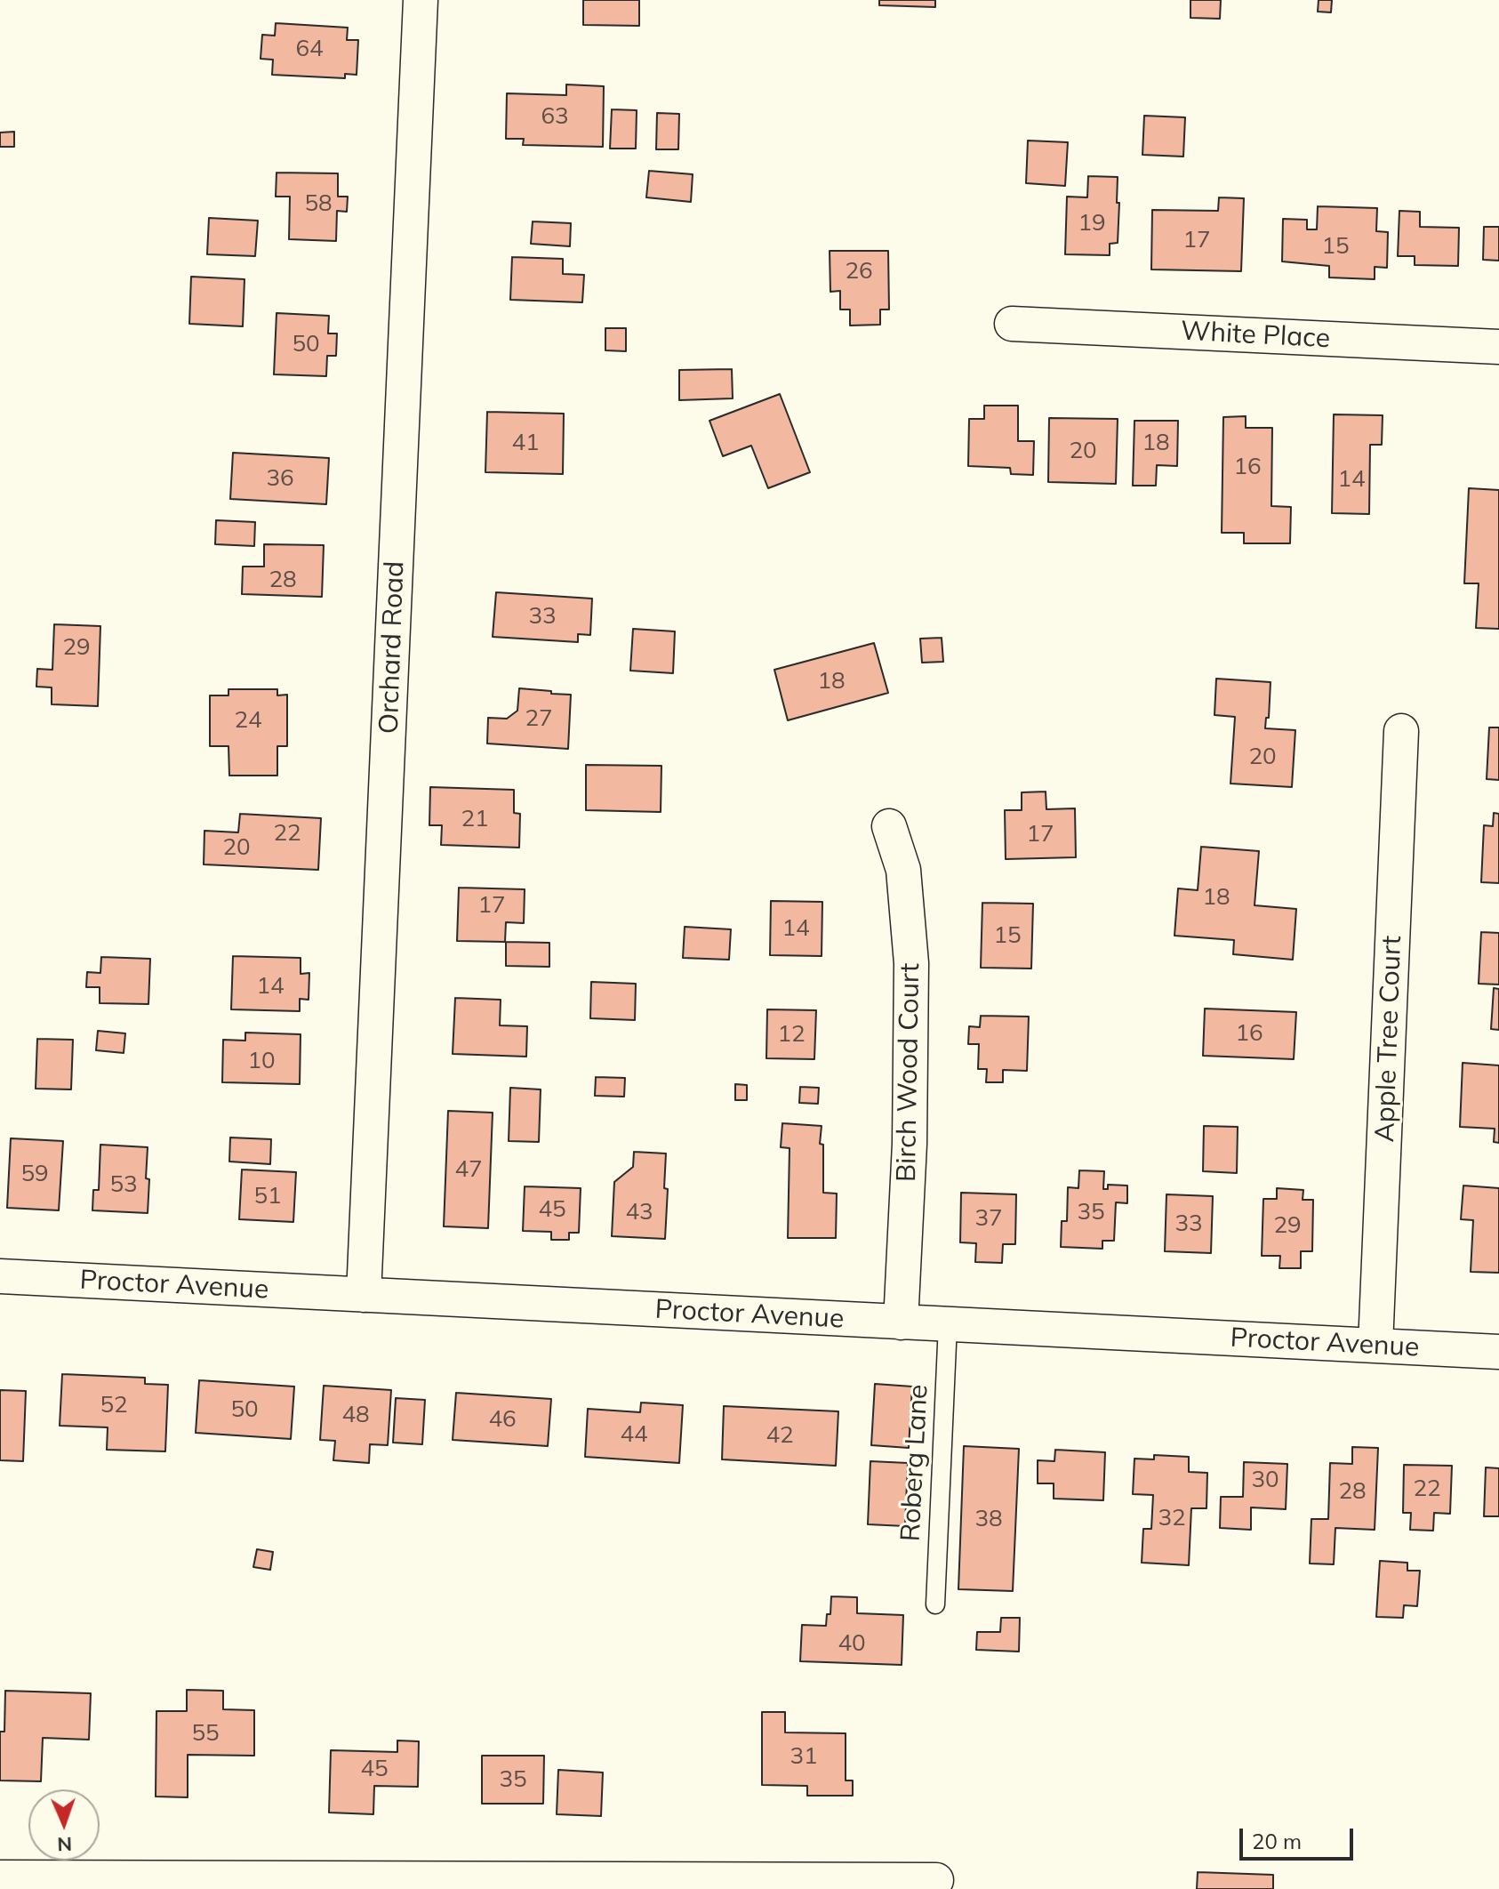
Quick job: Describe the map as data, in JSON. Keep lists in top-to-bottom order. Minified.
{"streets":{"street":["White Place","Orchard Road","Apple Tree Court","Birch Wood Court","Proctor Avenue"],"lane":["Roberg Lane"]},"crossings":[["Orchard Road","Proctor Avenue"],["Apple Tree Court","Proctor Avenue"],["Birch Wood Court","Proctor Avenue"],["Proctor Avenue","Roberg Lane"]],"house_numbers":["64","63","58","19","17","15","26","50","41","18","20","16","36","14","28","33","29","18","27","24","20","21","22","17","20","18","17","14","15","14","16","12","10","47","59","53","51","45","43","35","37","33","29","52","50","48","46","44","42","30","22","28","32","38","40","55","31","45","35"],"scale_bar":"20 m","north":"bottom"}
